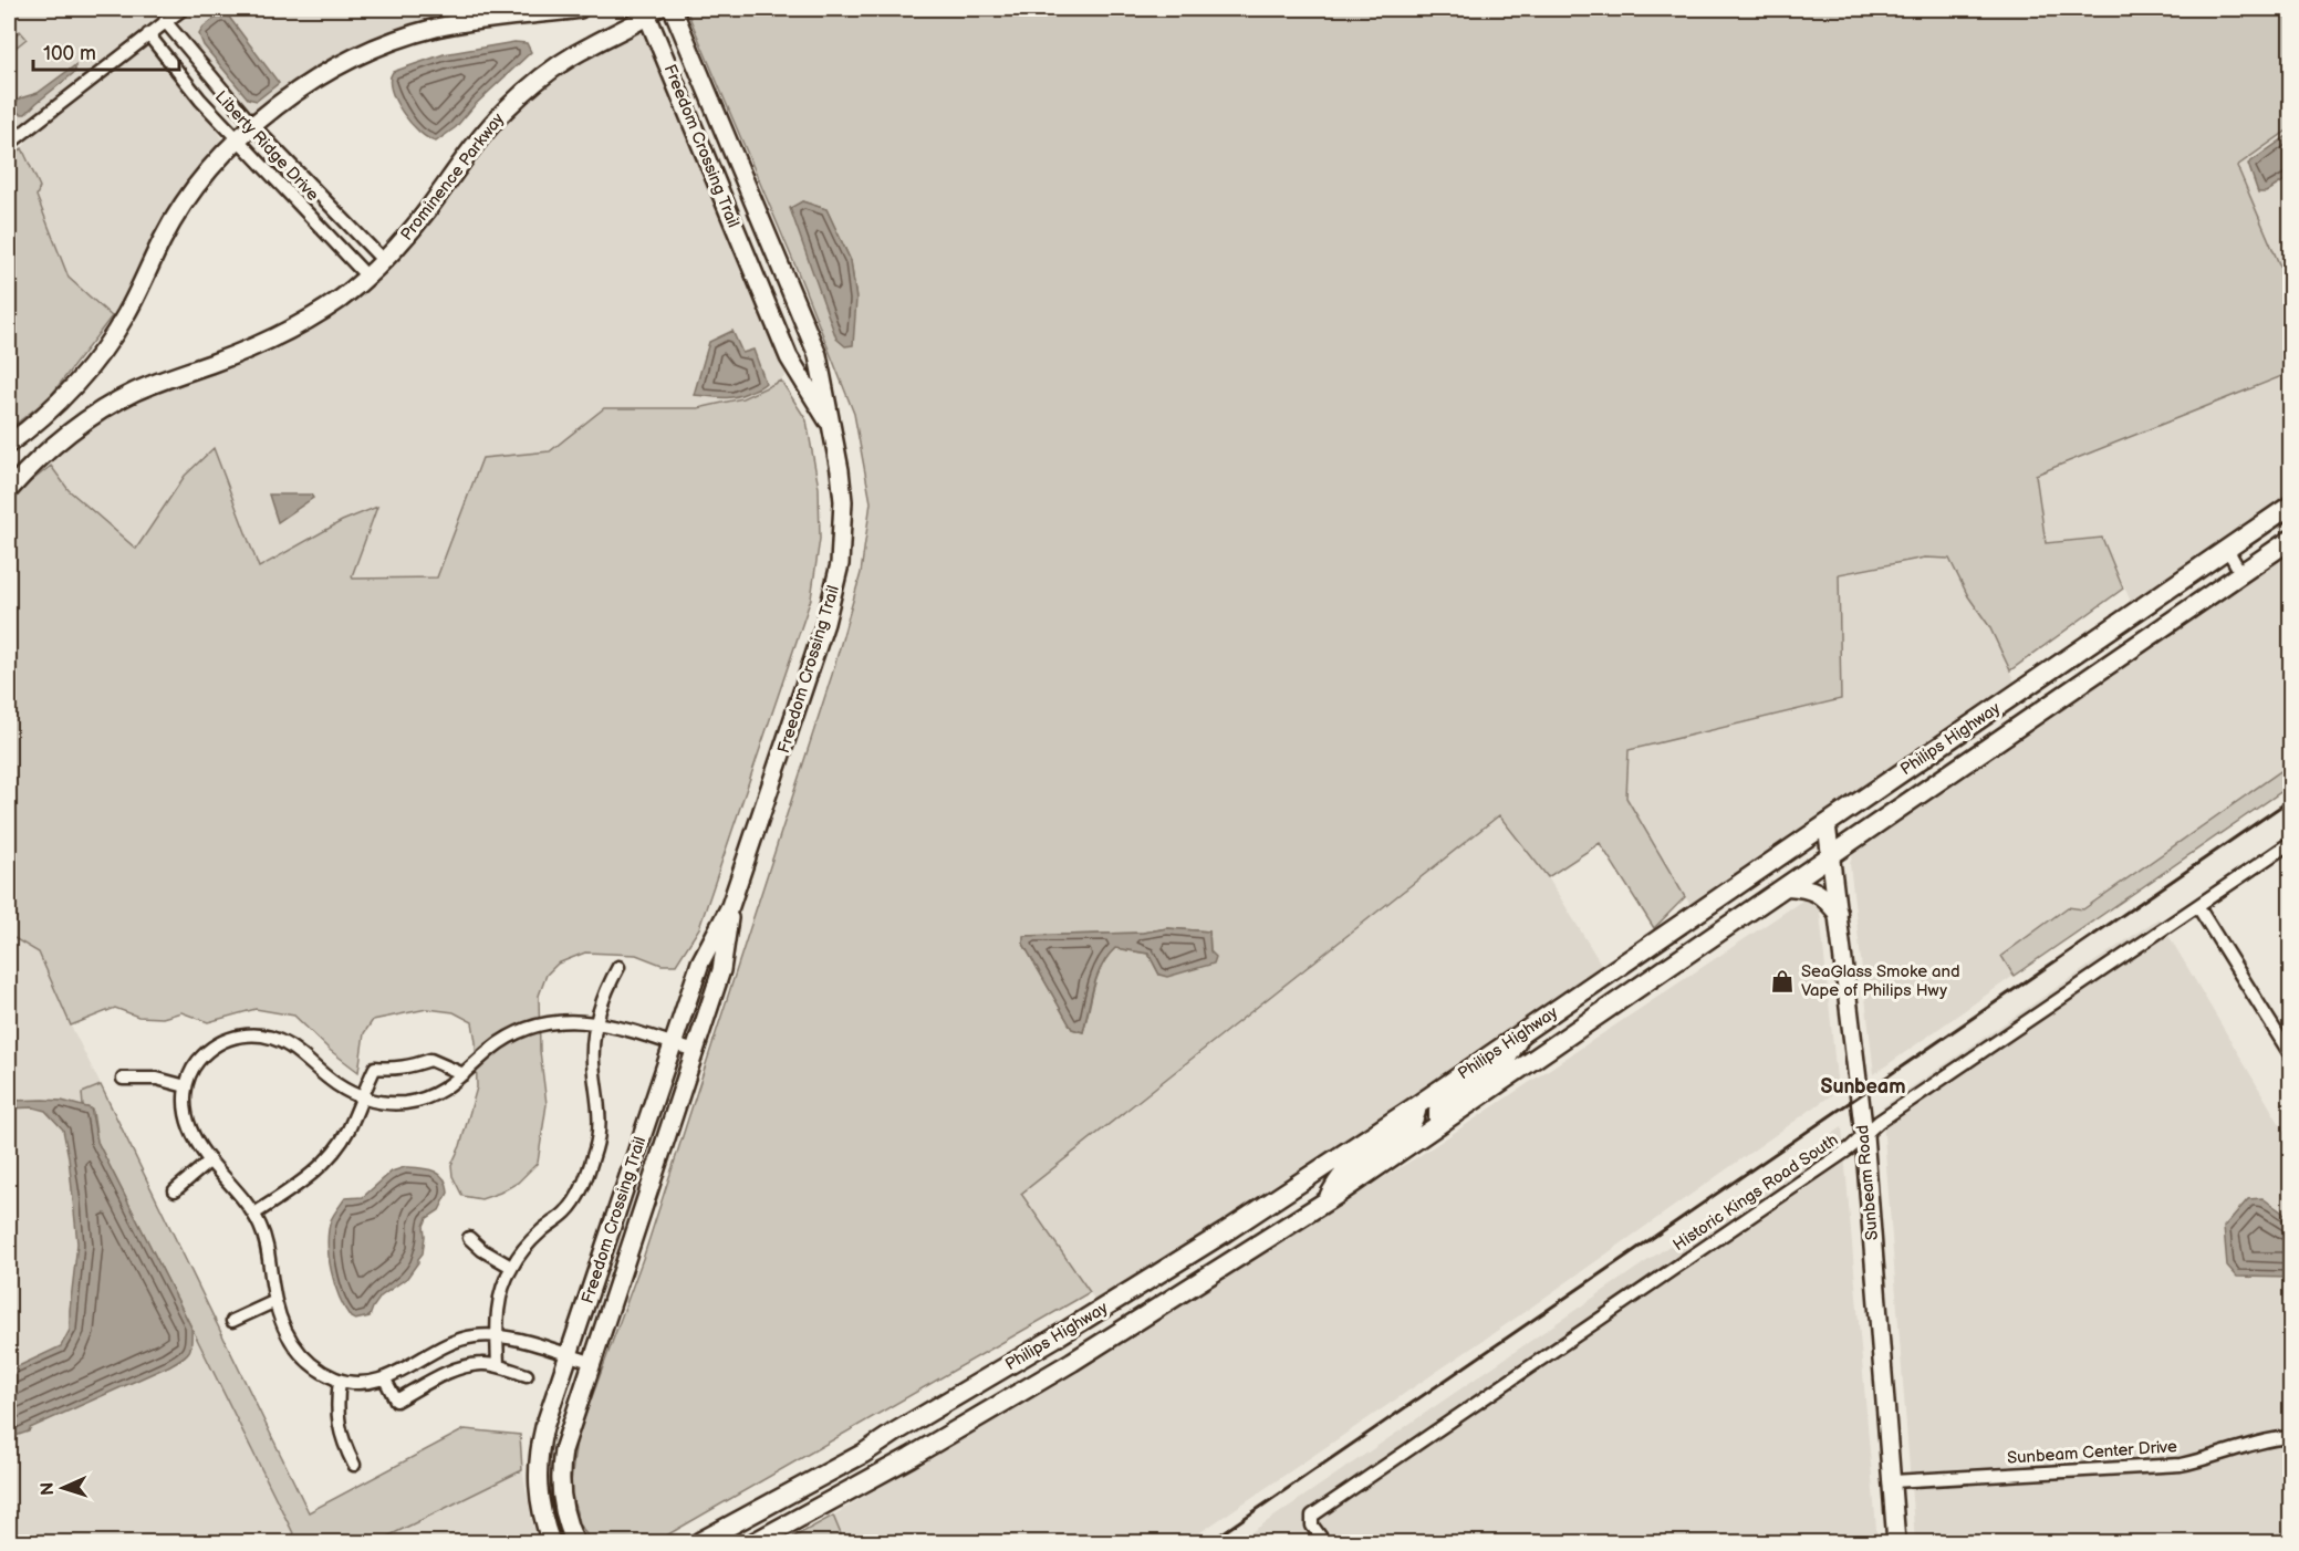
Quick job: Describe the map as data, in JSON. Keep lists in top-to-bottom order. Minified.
{"streets":{"main road":["Philips Highway"],"street":["Liberty Ridge Drive","Freedom Crossing Trail","Prominence Parkway","Sunbeam Road","Historic Kings Road South","Sunbeam Center Drive"]},"crossings":[["Liberty Ridge Drive","Prominence Parkway"],["Freedom Crossing Trail","Prominence Parkway"],["Philips Highway","Sunbeam Road"],["Sunbeam Road","Historic Kings Road South"],["Sunbeam Road","Sunbeam Center Drive"]],"districts":["Sunbeam"],"places":{"shop":["SeaGlass Smoke and Vape of Philips Hwy"]},"scale_bar":"100 m","north":"left"}
